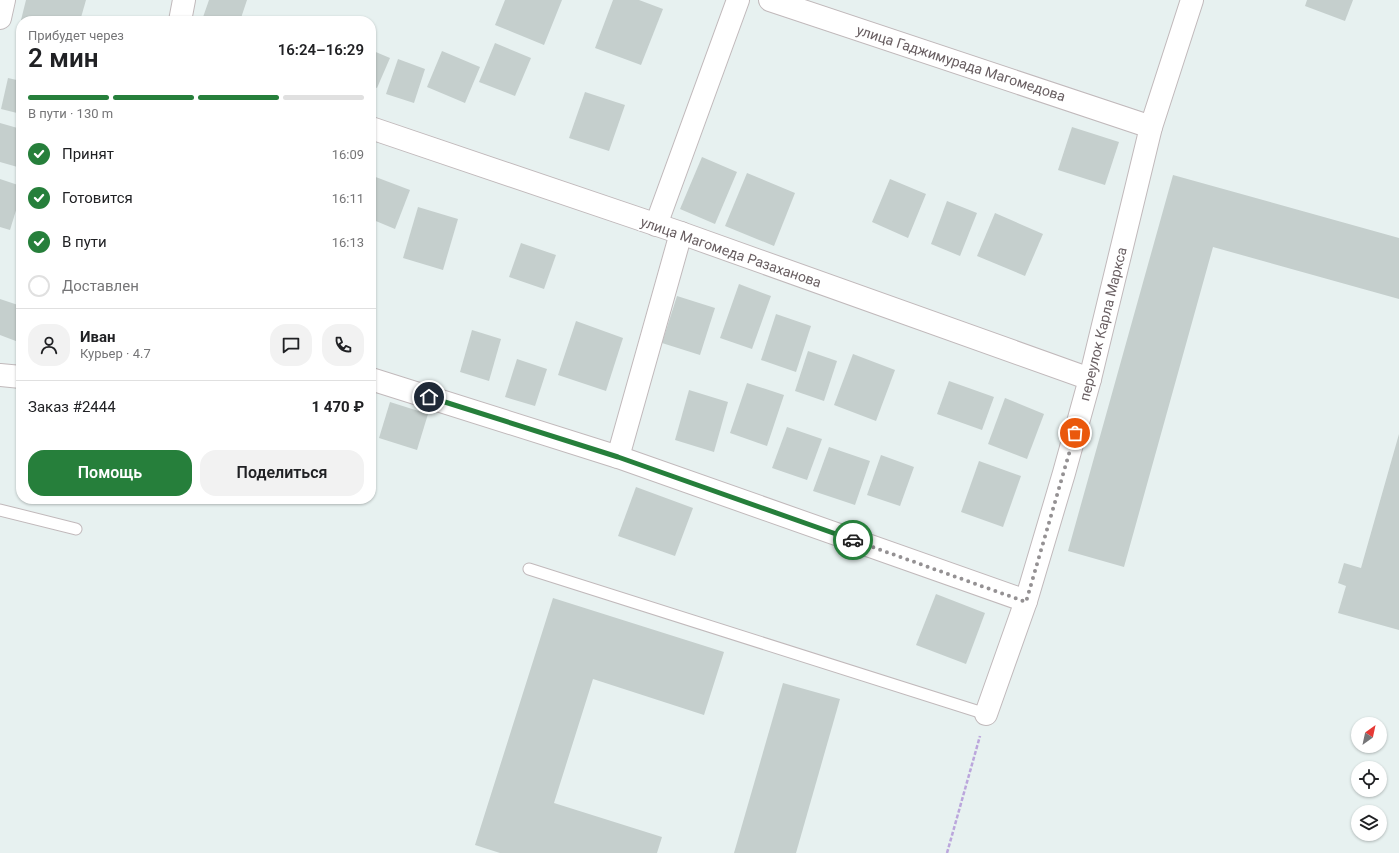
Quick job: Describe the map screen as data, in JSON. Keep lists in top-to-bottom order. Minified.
{"streets":{"street":["улица Гаджимурада Магомедова","улица Магомеда Разаханова","переулок Карла Маркса"]},"crossings":[["улица Гаджимурада Магомедова","переулок Карла Маркса"],["улица Магомеда Разаханова","переулок Карла Маркса"]],"north":"top right","page":{"heading":["2 мин","Прибудет через","16:24–16:29"],"panel":["Иван","Курьер · 4.7","Заказ #2444","1 470 ₽"],"bar":"В пути · 130 m","list":[["Принят","16:09"],["Готовится","16:11"],["В пути","16:13"],"Доставлен"],"buttons":["Помощь","Поделиться"]}}
